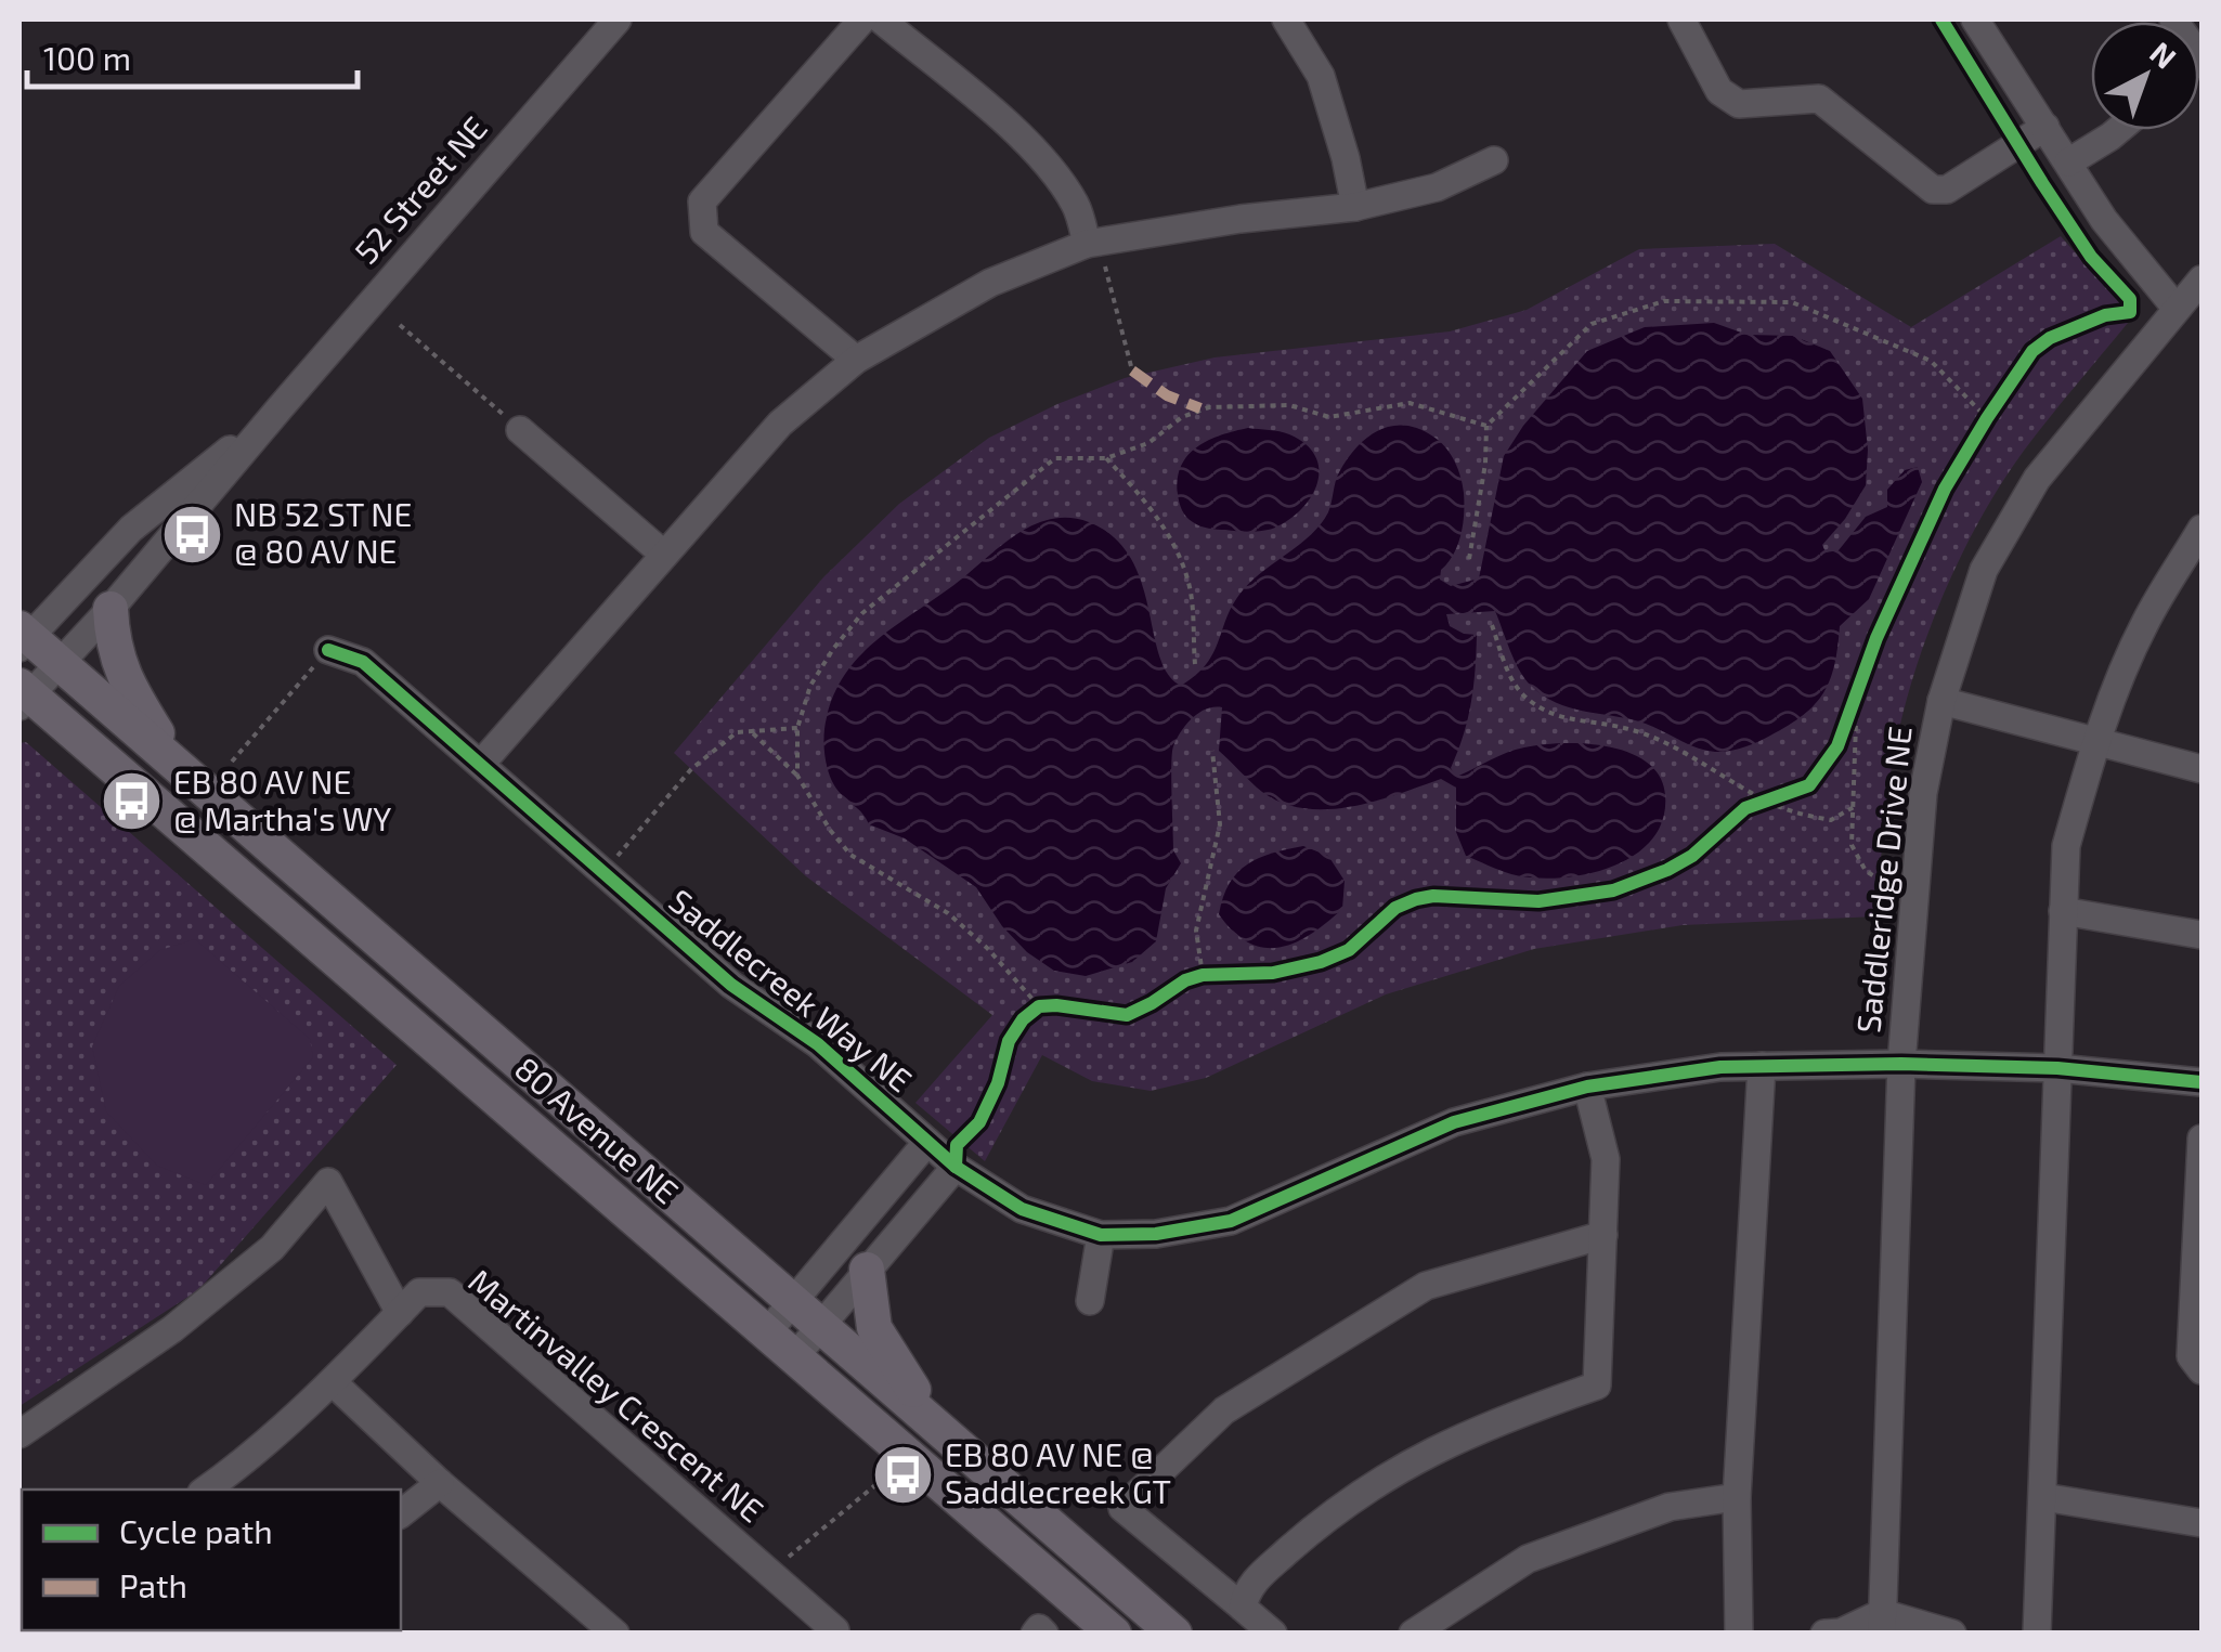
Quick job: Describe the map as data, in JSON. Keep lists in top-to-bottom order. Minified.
{"streets":{"main road":["80 Avenue NE"],"street":["52 Street NE","Saddleridge Drive NE","Saddlecreek Way NE","Martinvalley Crescent NE"]},"crossings":[["52 Street NE","80 Avenue NE"],["Saddleridge Drive NE","Saddlecreek Way NE"]],"places":{"bus stop":["NB 52 ST NE @ 80 AV NE","EB 80 AV NE @ Martha's WY","EB 80 AV NE @ Saddlecreek GT"]},"legend":["Cycle path","Path"],"scale_bar":"100 m","north":"top right"}
